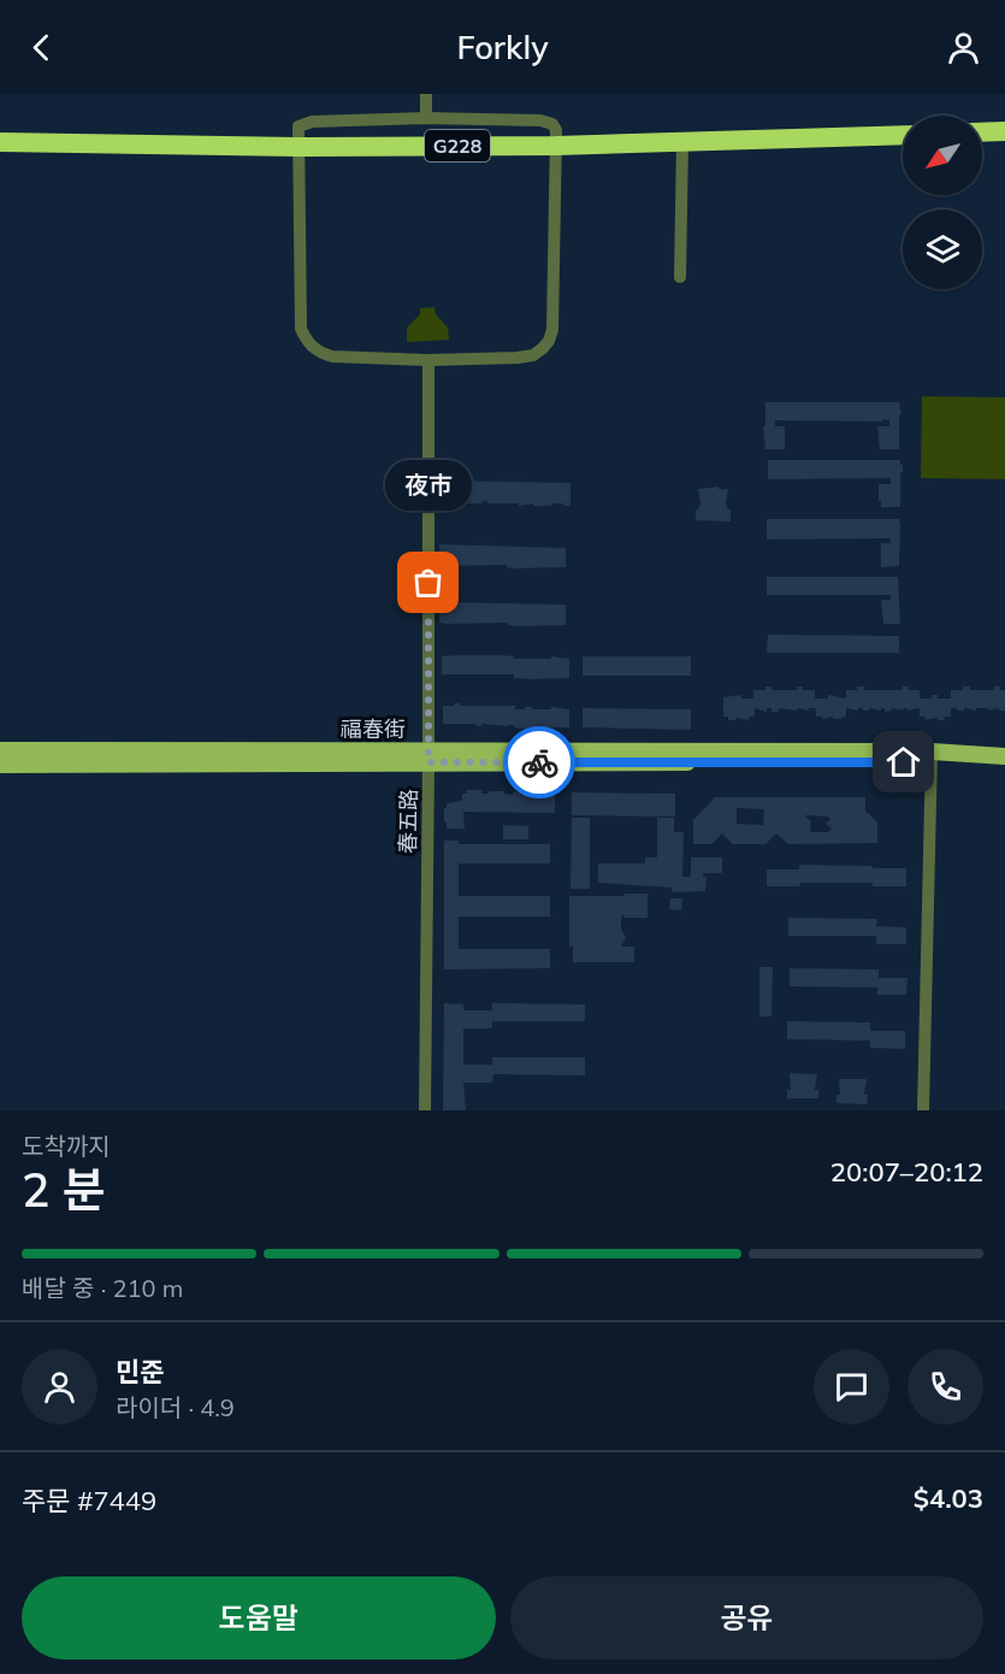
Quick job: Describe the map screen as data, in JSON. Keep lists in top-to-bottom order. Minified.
{"streets":{"highway":["G228"],"main road":["福春街"],"street":["春五路"]},"crossings":[["福春街","春五路"]],"places":["夜市"],"north":"bottom left","page":{"header":"Forkly","bubble":"夜市","heading":["2 분","도착까지","20:07–20:12"],"panel":["민준","라이더 · 4.9","주문 #7449","$4.03"],"bar":"배달 중 · 210 m","buttons":["도움말","공유"]}}
